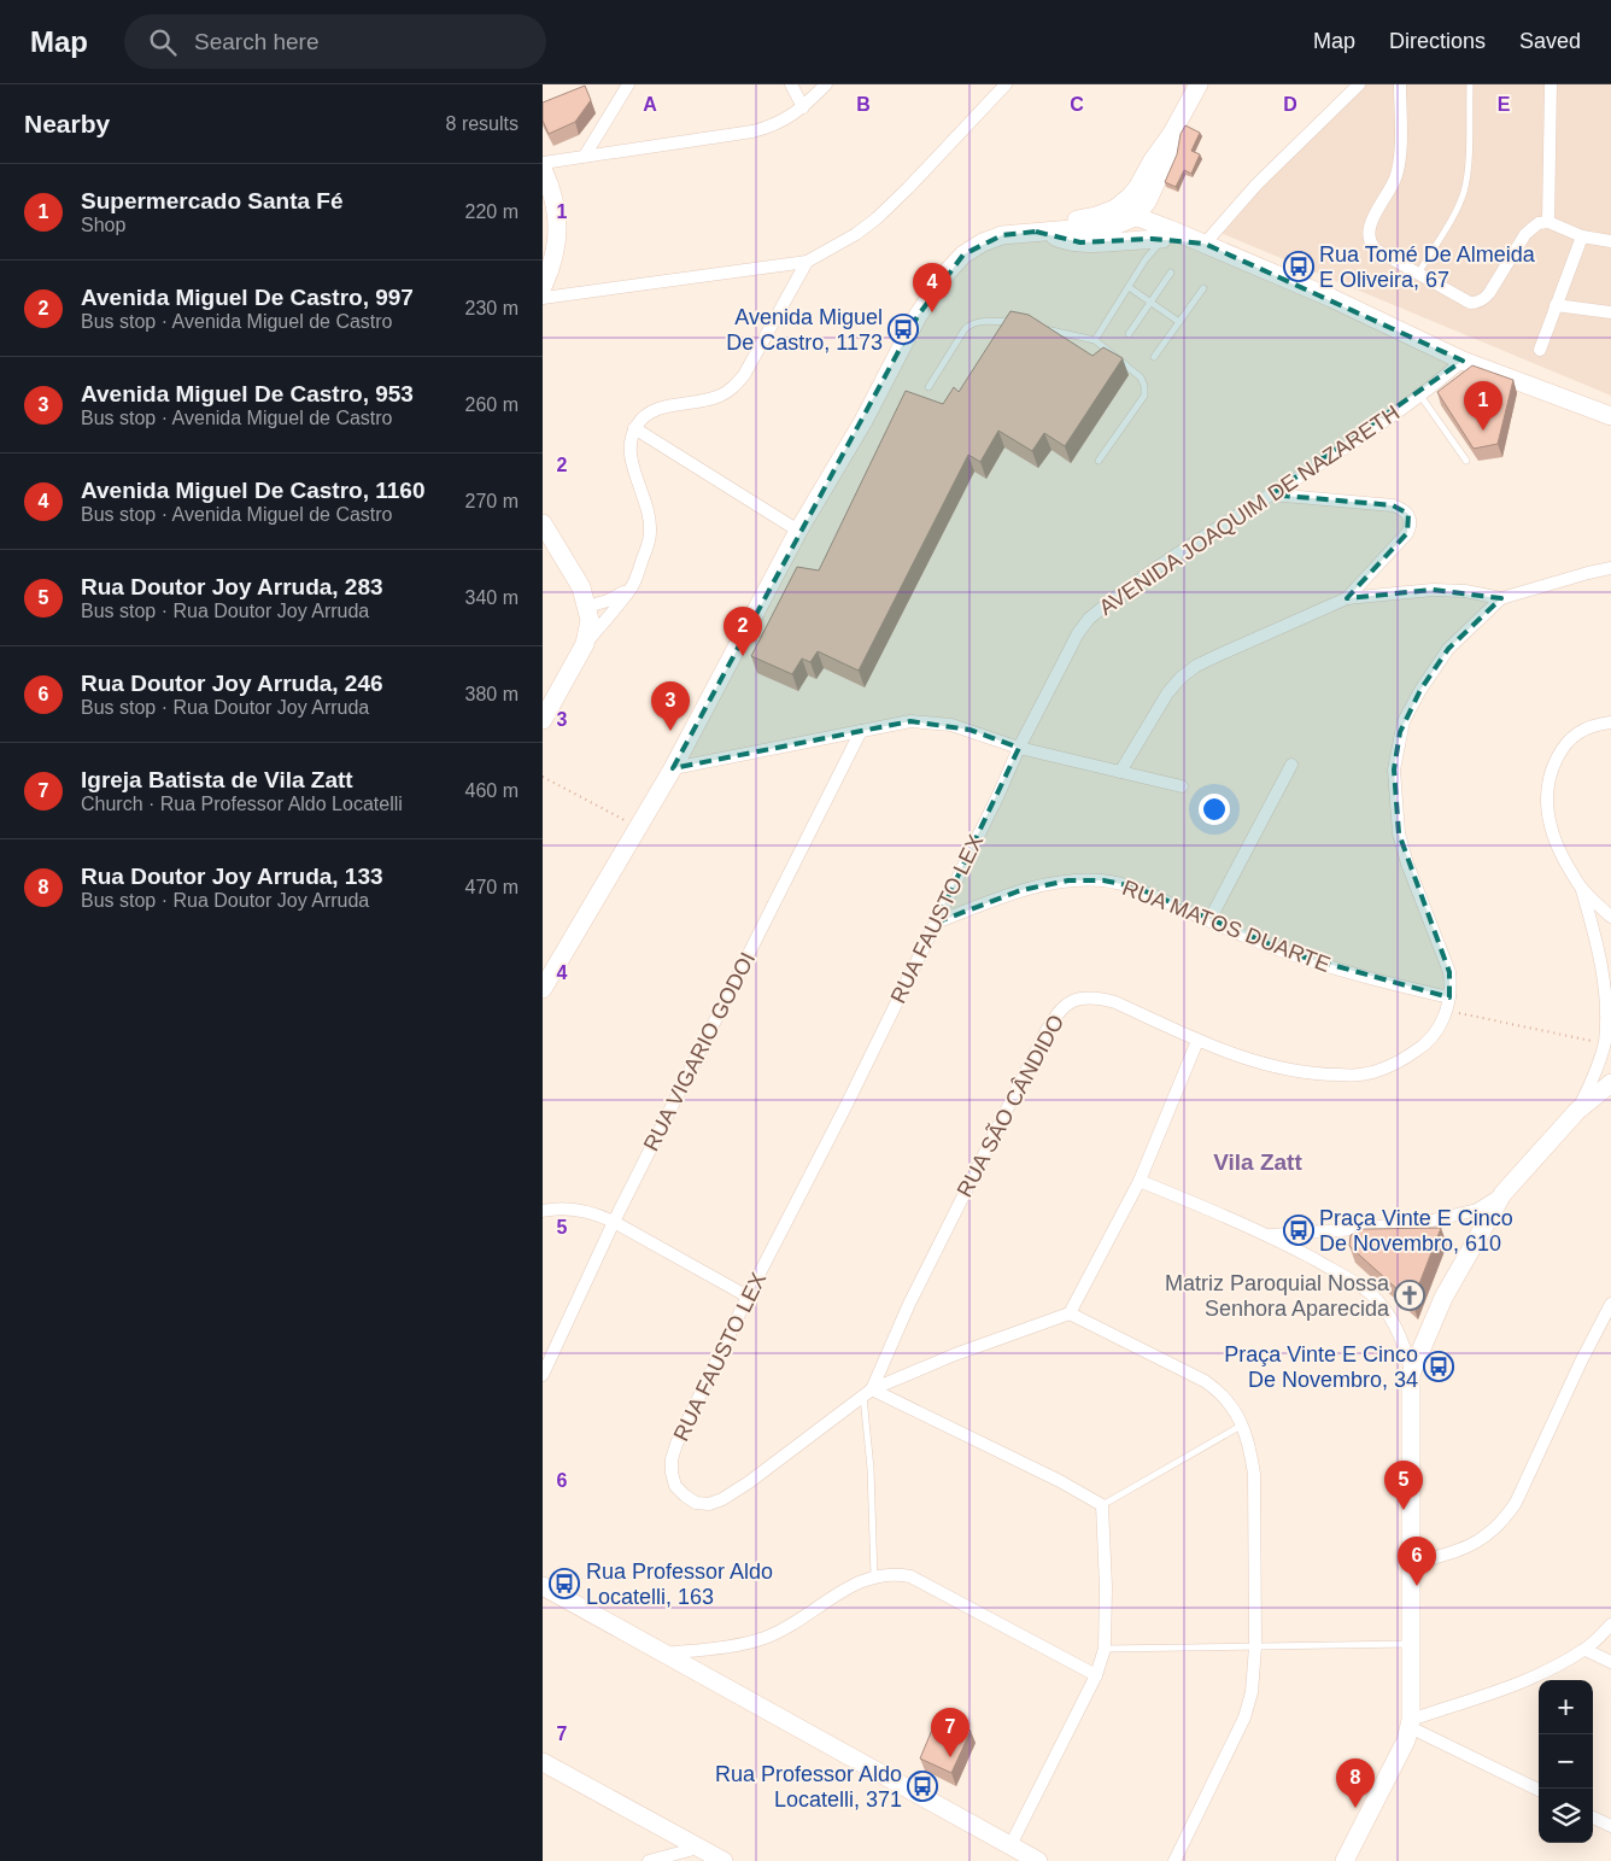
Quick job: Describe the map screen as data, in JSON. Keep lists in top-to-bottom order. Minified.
{"streets":{"street":["AVENIDA JOAQUIM DE NAZARETH","RUA FAUSTO LEX","RUA MATOS DUARTE","RUA VIGARIO GODOI","RUA SÃO CÂNDIDO"]},"crossings":[["AVENIDA JOAQUIM DE NAZARETH","RUA FAUSTO LEX"],["RUA FAUSTO LEX","RUA MATOS DUARTE"],["RUA FAUSTO LEX","RUA SÃO CÂNDIDO"],["RUA MATOS DUARTE","RUA SÃO CÂNDIDO"]],"districts":["Vila Zatt"],"places":{"bus stop":["Rua Tomé De Almeida E Oliveira, 67","Avenida Miguel De Castro, 1173","Praça Vinte E Cinco De Novembro, 610","Praça Vinte E Cinco De Novembro, 34","Rua Professor Aldo Locatelli, 163","Rua Professor Aldo Locatelli, 371"],"church":["Matriz Paroquial Nossa Senhora Aparecida"]},"page":{"header":"Map","search":"Search here","nav":["Map","Directions","Saved"],"heading":["Nearby","8 results"],"list":[{"mark":"1","name":"Supermercado Santa Fé","note":"Shop","value":"220 m"},{"mark":"2","name":"Avenida Miguel De Castro, 997","note":"Bus stop · Avenida Miguel de Castro","value":"230 m"},{"mark":"3","name":"Avenida Miguel De Castro, 953","note":"Bus stop · Avenida Miguel de Castro","value":"260 m"},{"mark":"4","name":"Avenida Miguel De Castro, 1160","note":"Bus stop · Avenida Miguel de Castro","value":"270 m"},{"mark":"5","name":"Rua Doutor Joy Arruda, 283","note":"Bus stop · Rua Doutor Joy Arruda","value":"340 m"},{"mark":"6","name":"Rua Doutor Joy Arruda, 246","note":"Bus stop · Rua Doutor Joy Arruda","value":"380 m"},{"mark":"7","name":"Igreja Batista de Vila Zatt","note":"Church · Rua Professor Aldo Locatelli","value":"460 m"},{"mark":"8","name":"Rua Doutor Joy Arruda, 133","note":"Bus stop · Rua Doutor Joy Arruda","value":"470 m"}],"pins":["4","1","2","3","5","6","7","8"],"map_buttons":["+","−"]},"grid":{"columns":["A","B","C","D","E"],"rows":["1","2","3","4","5","6","7"]}}
